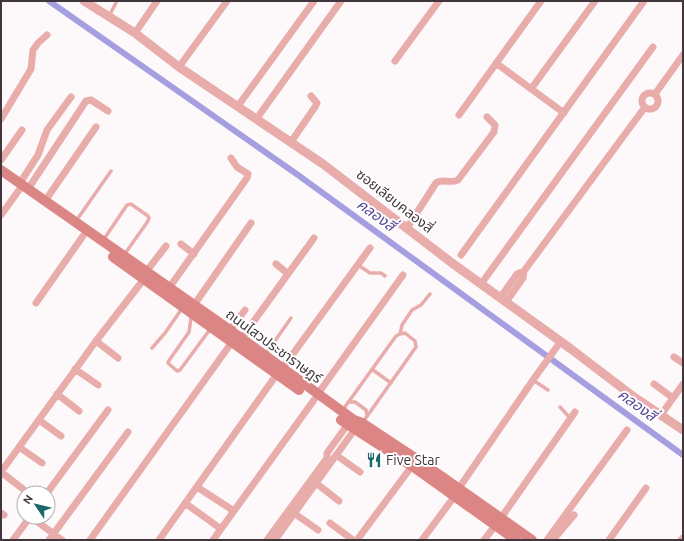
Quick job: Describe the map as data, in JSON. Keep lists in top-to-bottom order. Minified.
{"streets":{"main road":["ถนนไสวประชาราษฎร์"],"street":["ซอยเลียบคลองสี่"]},"water":["คลองสี่"],"places":{"restaurant":["Five Star"]},"north":"top left"}
